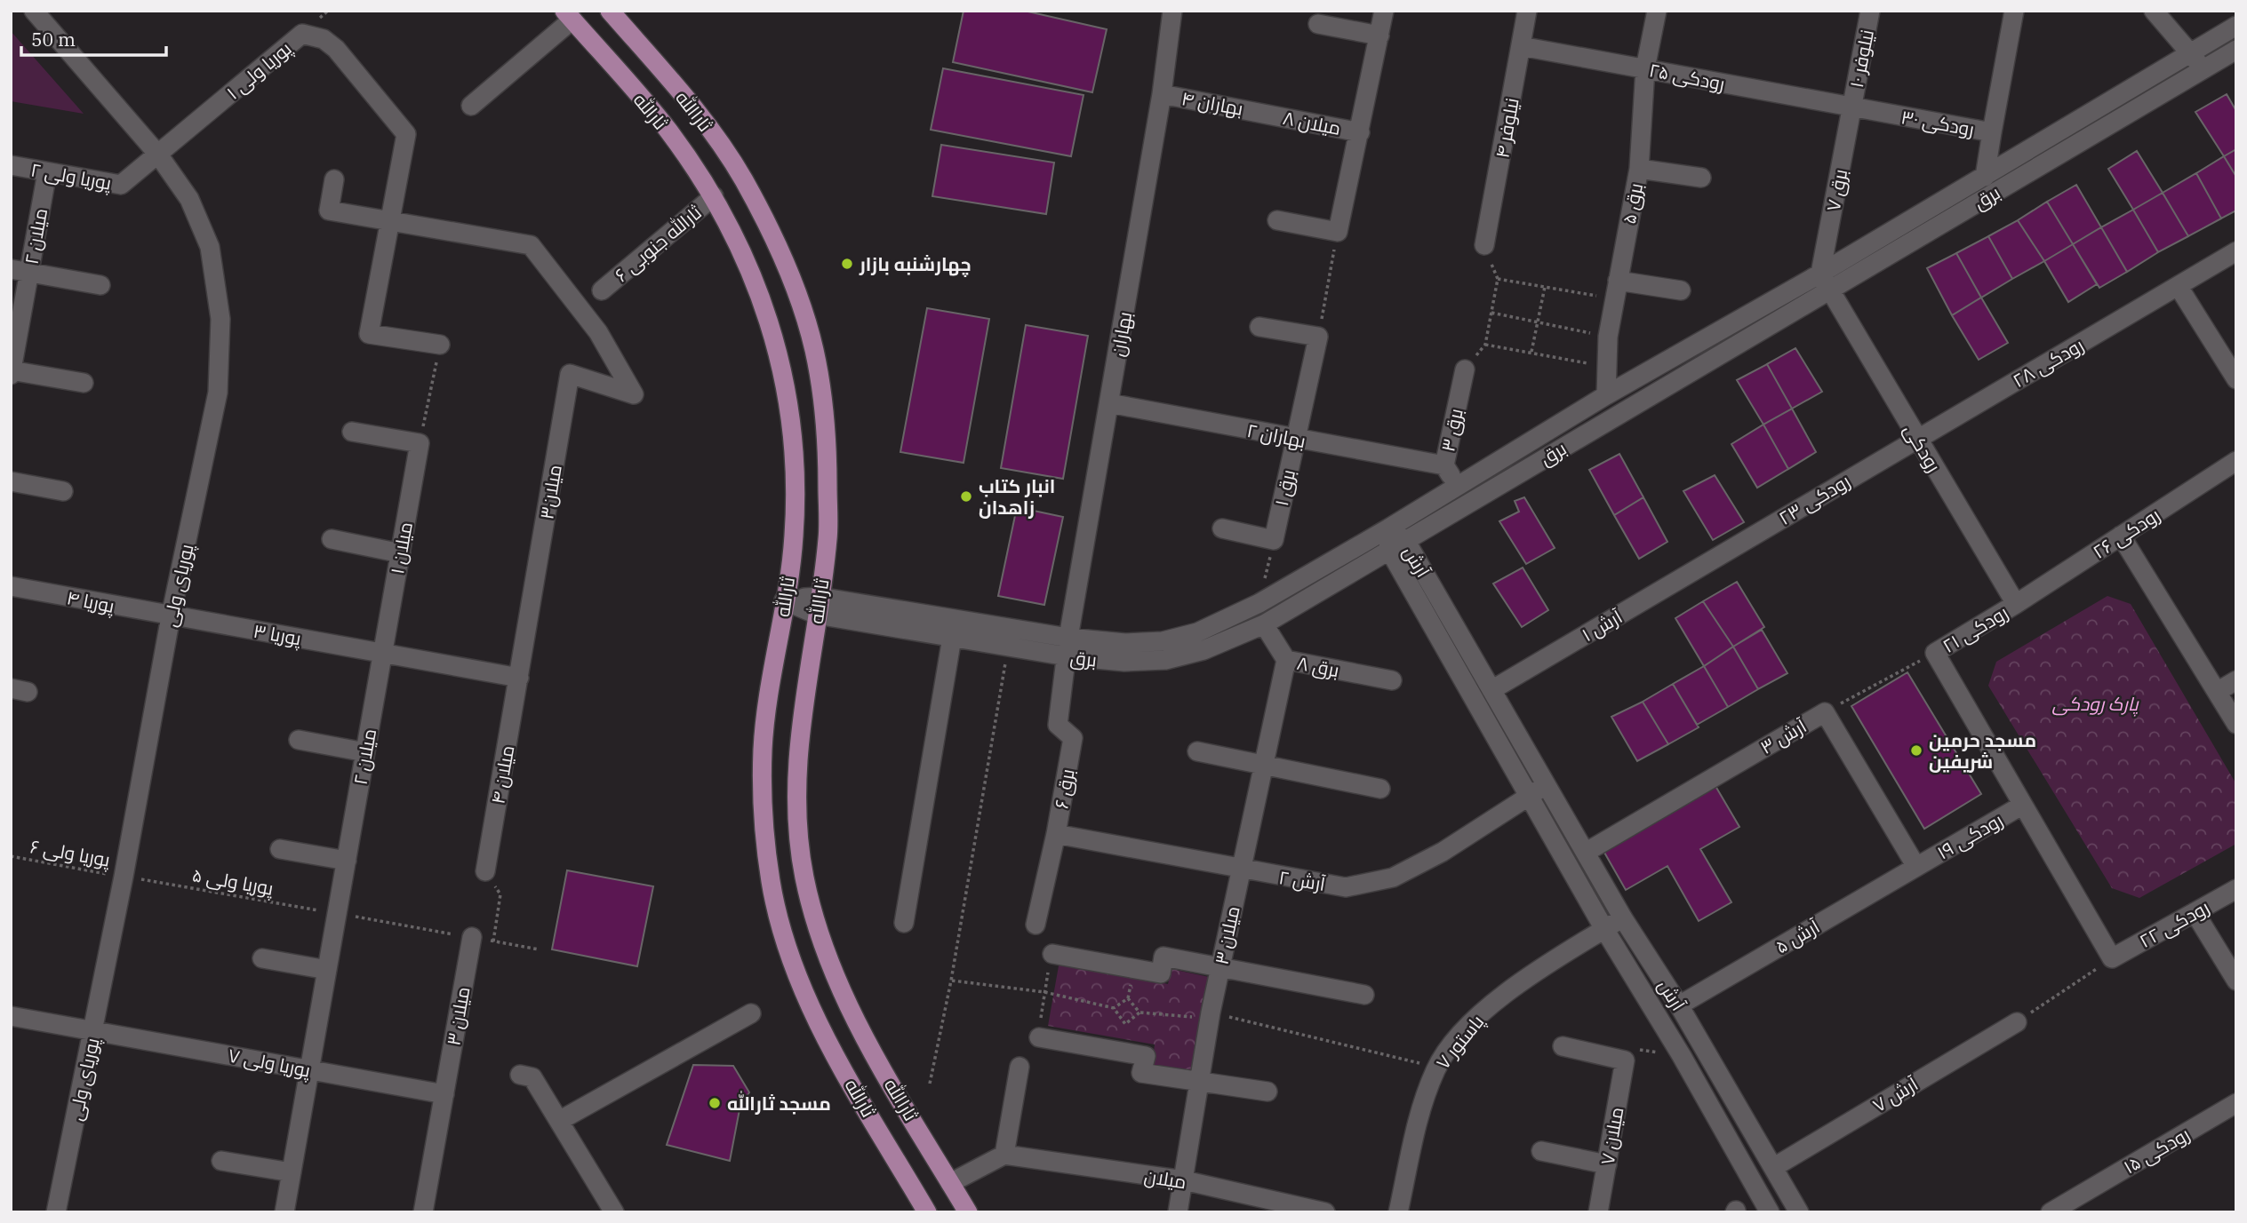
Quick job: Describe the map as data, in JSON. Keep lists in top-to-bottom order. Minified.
{"streets":{"main road":["ثارالله","ثاراالله"],"street":["نیلوفر ۱۰","پوریا ولی ۱","رودکی ۲۵","بهاران ۴","میلان ۸","رودکی ۳۰","نیلوفر ۴","پوریا ولی ۲","برق ۷","برق","برق ۵","میلان ۲","ثارالله جنوبی ۶","بهاران","رودکی ۲۸","برق ۳","بهاران ۲","رودکی","برق ۱","میلان۳","رودکی ۲۳","رودکی ۲۶","میلان ۱","آرش","پوریای ولی","پوریا ۴","آرش ۱","رودکی ۲۱","پوریا ۳","برق ۸","آرش ۳","میلان ۴","برق ۶","رودکی ۱۹","آرش ۲","رودکی ۲۲","میلان ۳","آرش ۵","پاستور ۷","پوریا ولی ۷","آرش ۷","میلان ۷","رودکی ۱۵","میلان"],"path":["پوریا ولی ۶","پوریا ولی ۵"]},"crossings":[["نیلوفر ۱۰","رودکی ۲۵"],["نیلوفر ۱۰","رودکی ۳۰"],["نیلوفر ۱۰","برق ۷"],["پوریا ولی ۱","پوریا ولی ۲"],["پوریا ولی ۱","میلان۳"],["پوریا ولی ۱","پوریای ولی"],["رودکی ۲۵","رودکی ۳۰"],["رودکی ۲۵","نیلوفر ۴"],["رودکی ۲۵","برق ۷"],["رودکی ۲۵","برق ۵"],["بهاران ۴","میلان ۸"],["بهاران ۴","بهاران"],["ثارالله","ثارالله جنوبی ۶"],["ثاراالله","برق"],["رودکی ۳۰","برق ۷"],["پوریا ولی ۲","میلان ۲"],["پوریا ولی ۲","پوریای ولی"],["برق ۷","برق"],["برق ۷","رودکی"],["برق","برق ۵"],["برق","بهاران"],["برق","برق ۳"],["برق","رودکی"],["برق","آرش"],["برق","برق ۸"],["برق","برق ۶"],["میلان ۲","میلان ۱"],["میلان ۲","پوریا ۳"],["بهاران","بهاران ۲"],["بهاران","برق ۶"],["رودکی ۲۸","رودکی"],["رودکی ۲۸","رودکی ۲۳"],["برق ۳","بهاران ۲"],["بهاران ۲","برق ۱"],["رودکی","رودکی ۲۳"],["رودکی","رودکی ۲۶"],["رودکی","رودکی ۲۱"],["میلان۳","پوریا ۳"],["میلان۳","میلان ۴"],["رودکی ۲۳","آرش ۱"],["رودکی ۲۶","رودکی ۲۱"],["میلان ۱","پوریا ۳"],["آرش","آرش ۱"],["آرش","آرش ۳"],["آرش","آرش ۲"],["آرش","آرش ۵"],["آرش","پاستور ۷"],["آرش","آرش ۷"],["پوریای ولی","پوریا ۴"],["پوریای ولی","پوریا ۳"],["پوریای ولی","پوریا ولی ۶"],["پوریای ولی","پوریا ولی ۵"],["پوریای ولی","پوریا ولی ۷"],["پوریا ۴","پوریا ۳"],["پوریا ۳","میلان ۴"],["برق ۸","میلان ۳"],["آرش ۳","رودکی ۱۹"],["آرش ۳","آرش ۵"],["برق ۶","آرش ۲"],["رودکی ۱۹","آرش ۵"],["پوریا ولی ۶","پوریا ولی ۵"],["آرش ۲","میلان ۳"],["پوریا ولی ۵","میلان ۳"],["میلان ۳","پوریا ولی ۷"],["میلان ۳","میلان"]],"parks":["پارک رودکی"],"places":["چهارشنبه بازار","انبار کتاب زاهدان","مسجد حرمین شریفین","مسجد ثارالله"],"scale_bar":"50 m"}
